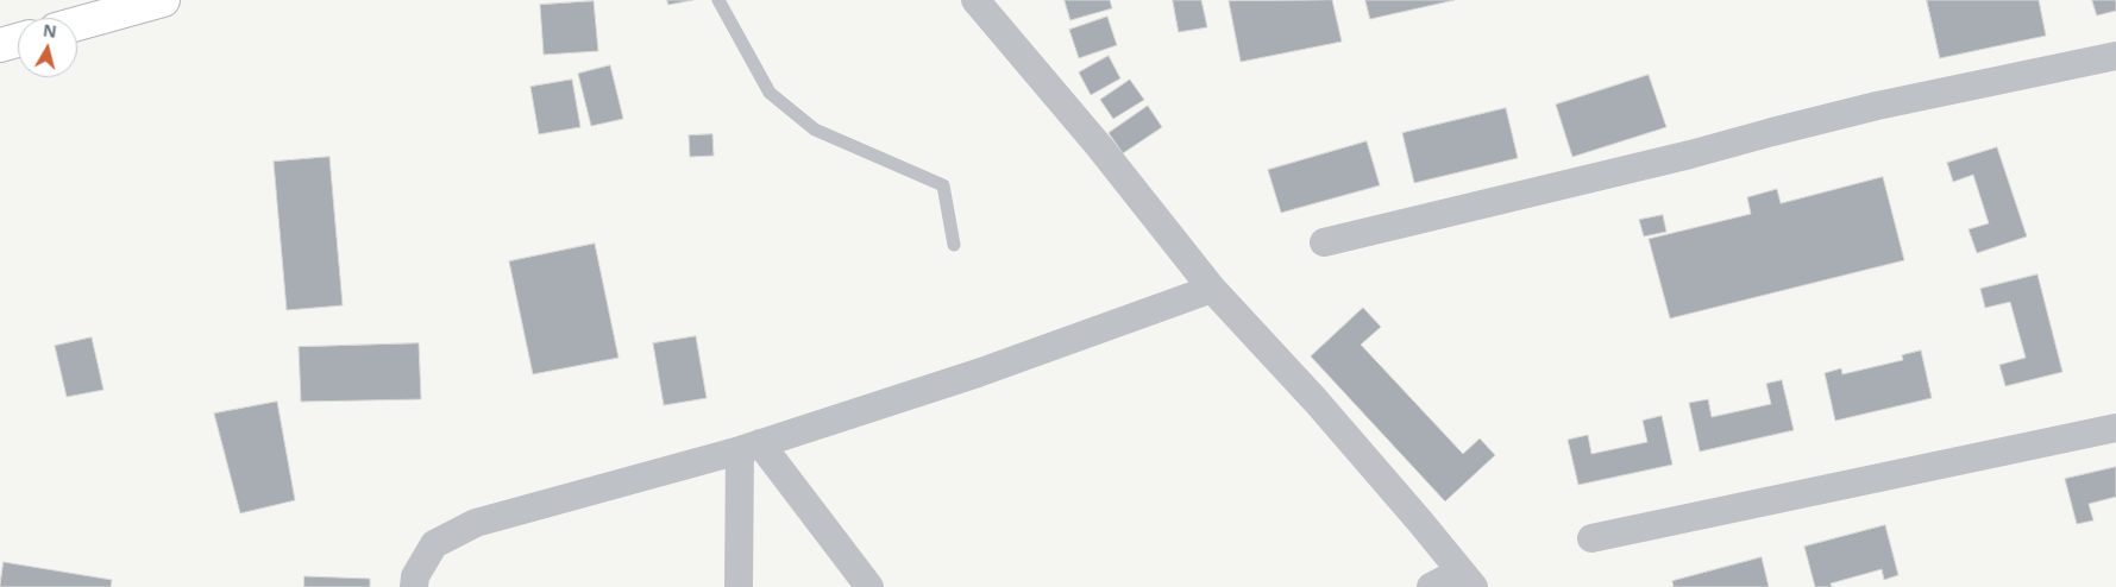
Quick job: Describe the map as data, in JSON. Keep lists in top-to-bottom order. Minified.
{"north":"top"}
